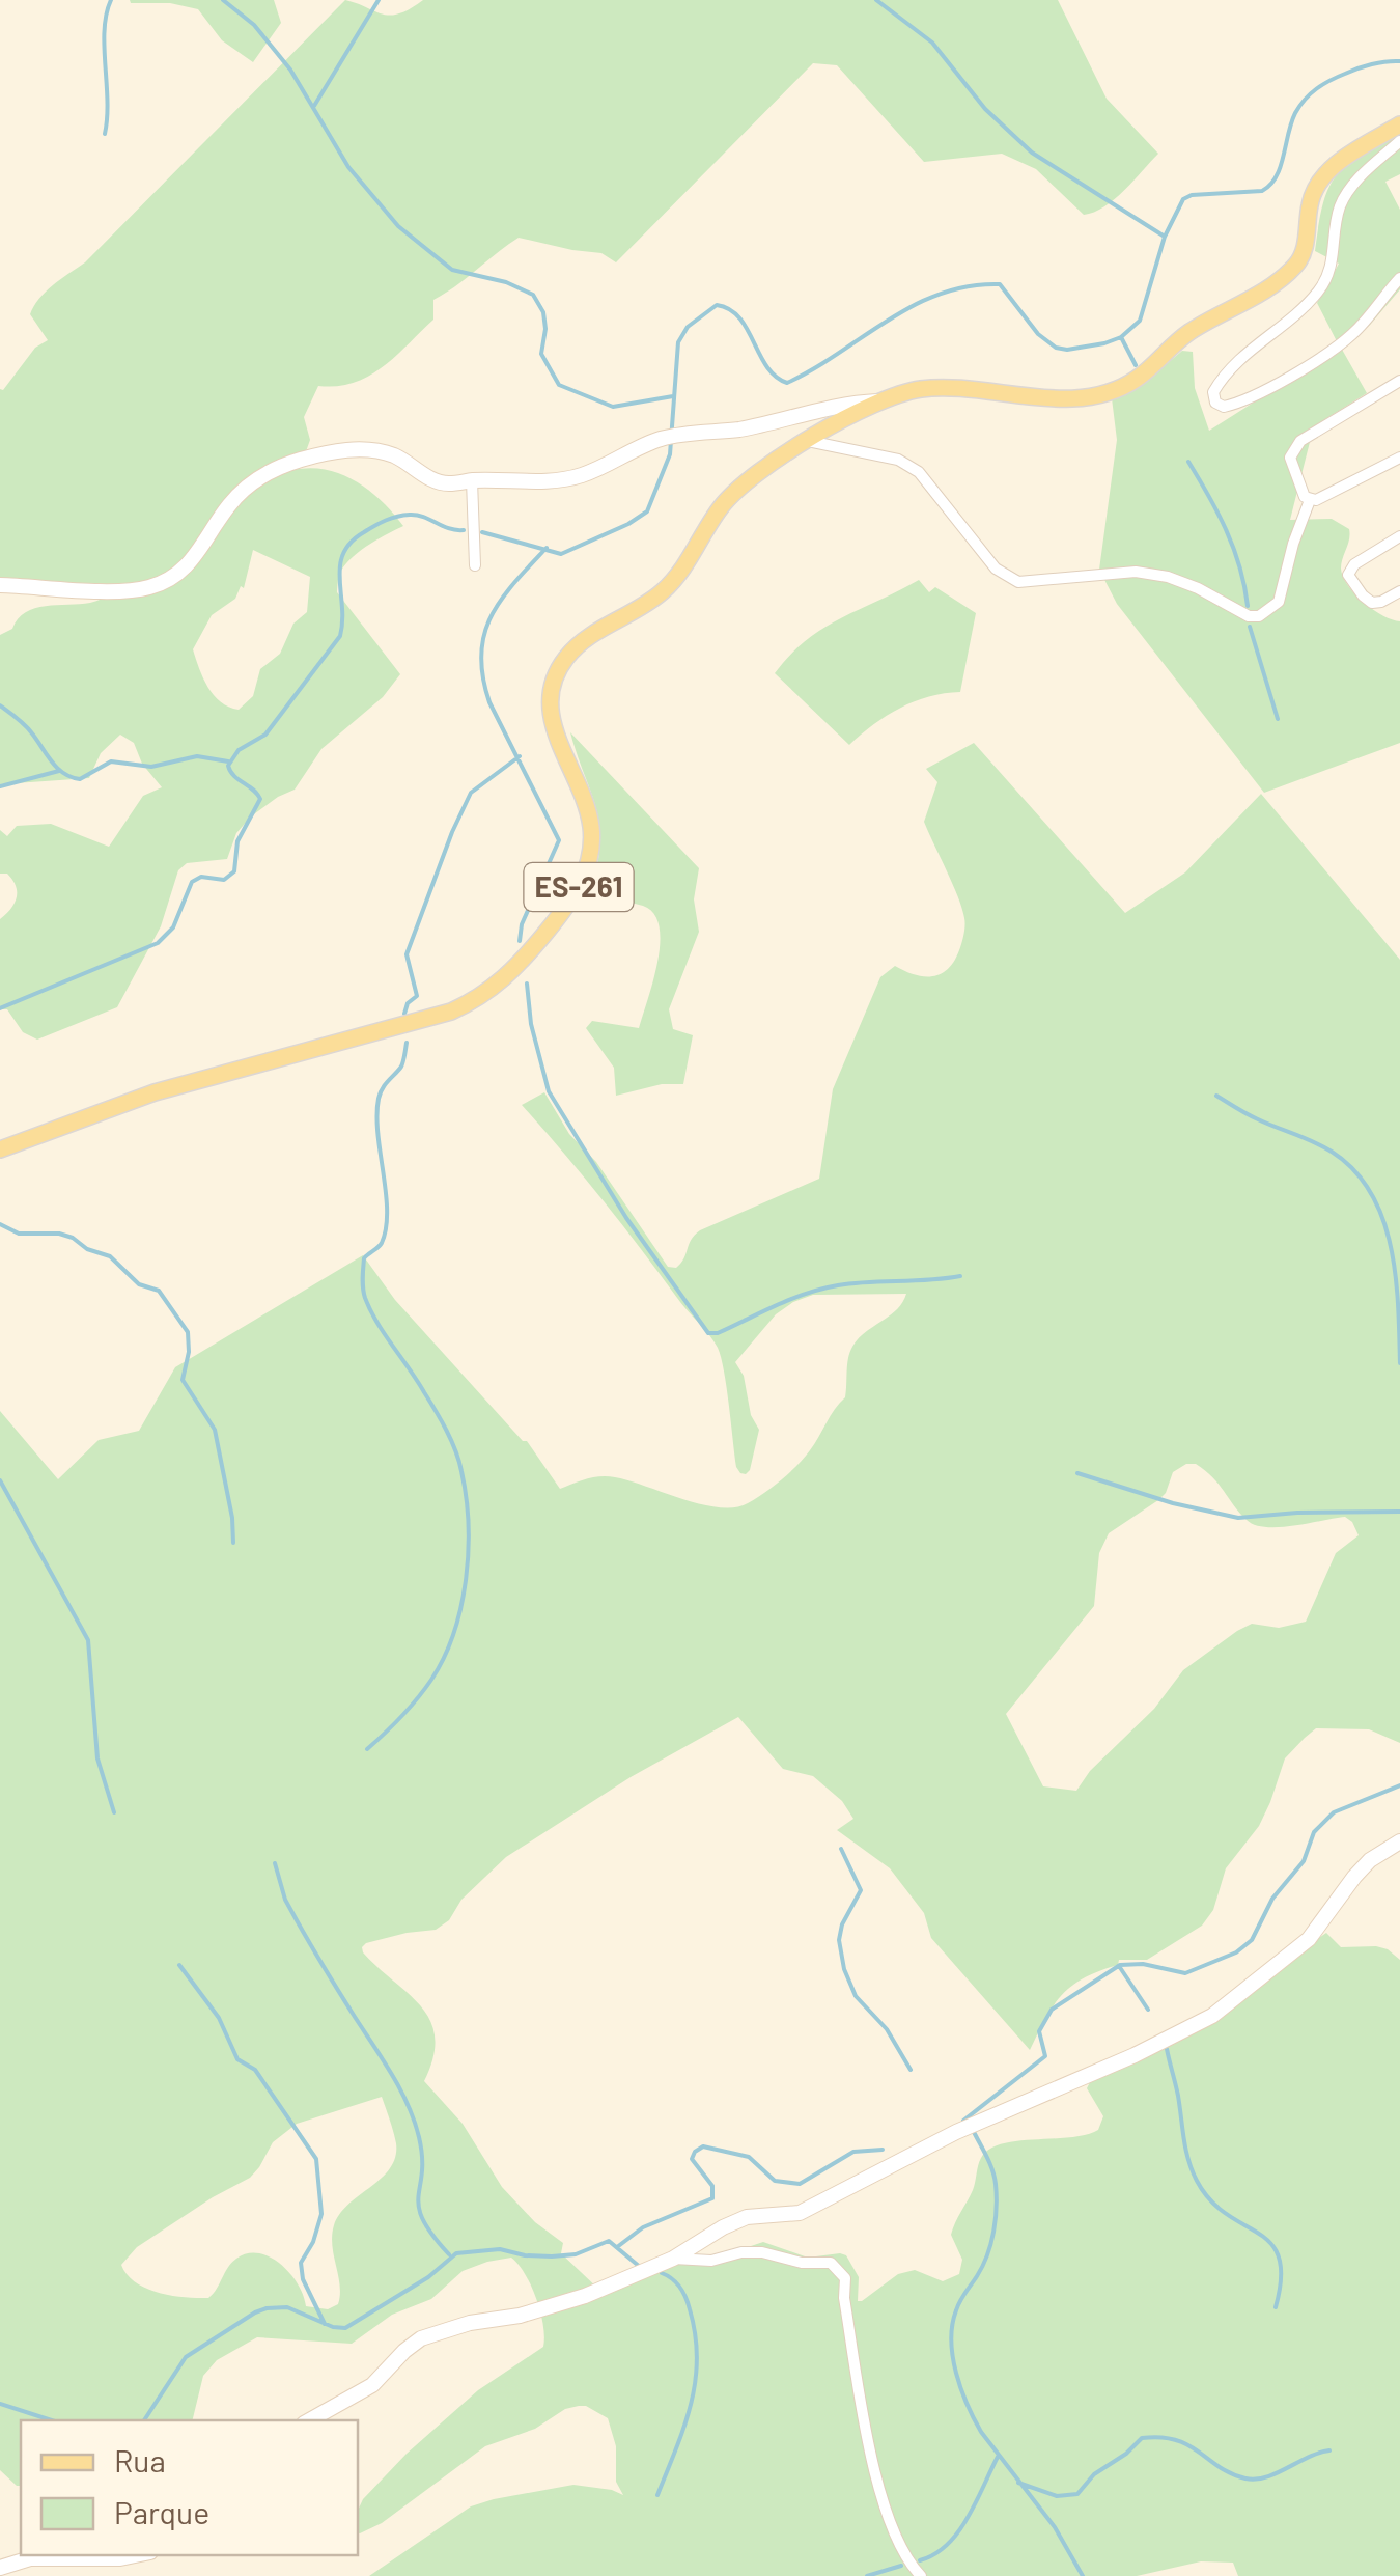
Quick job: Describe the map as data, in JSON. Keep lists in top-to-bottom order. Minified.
{"streets":{"main road":["ES-261"]},"legend":["Rua","Parque"]}
